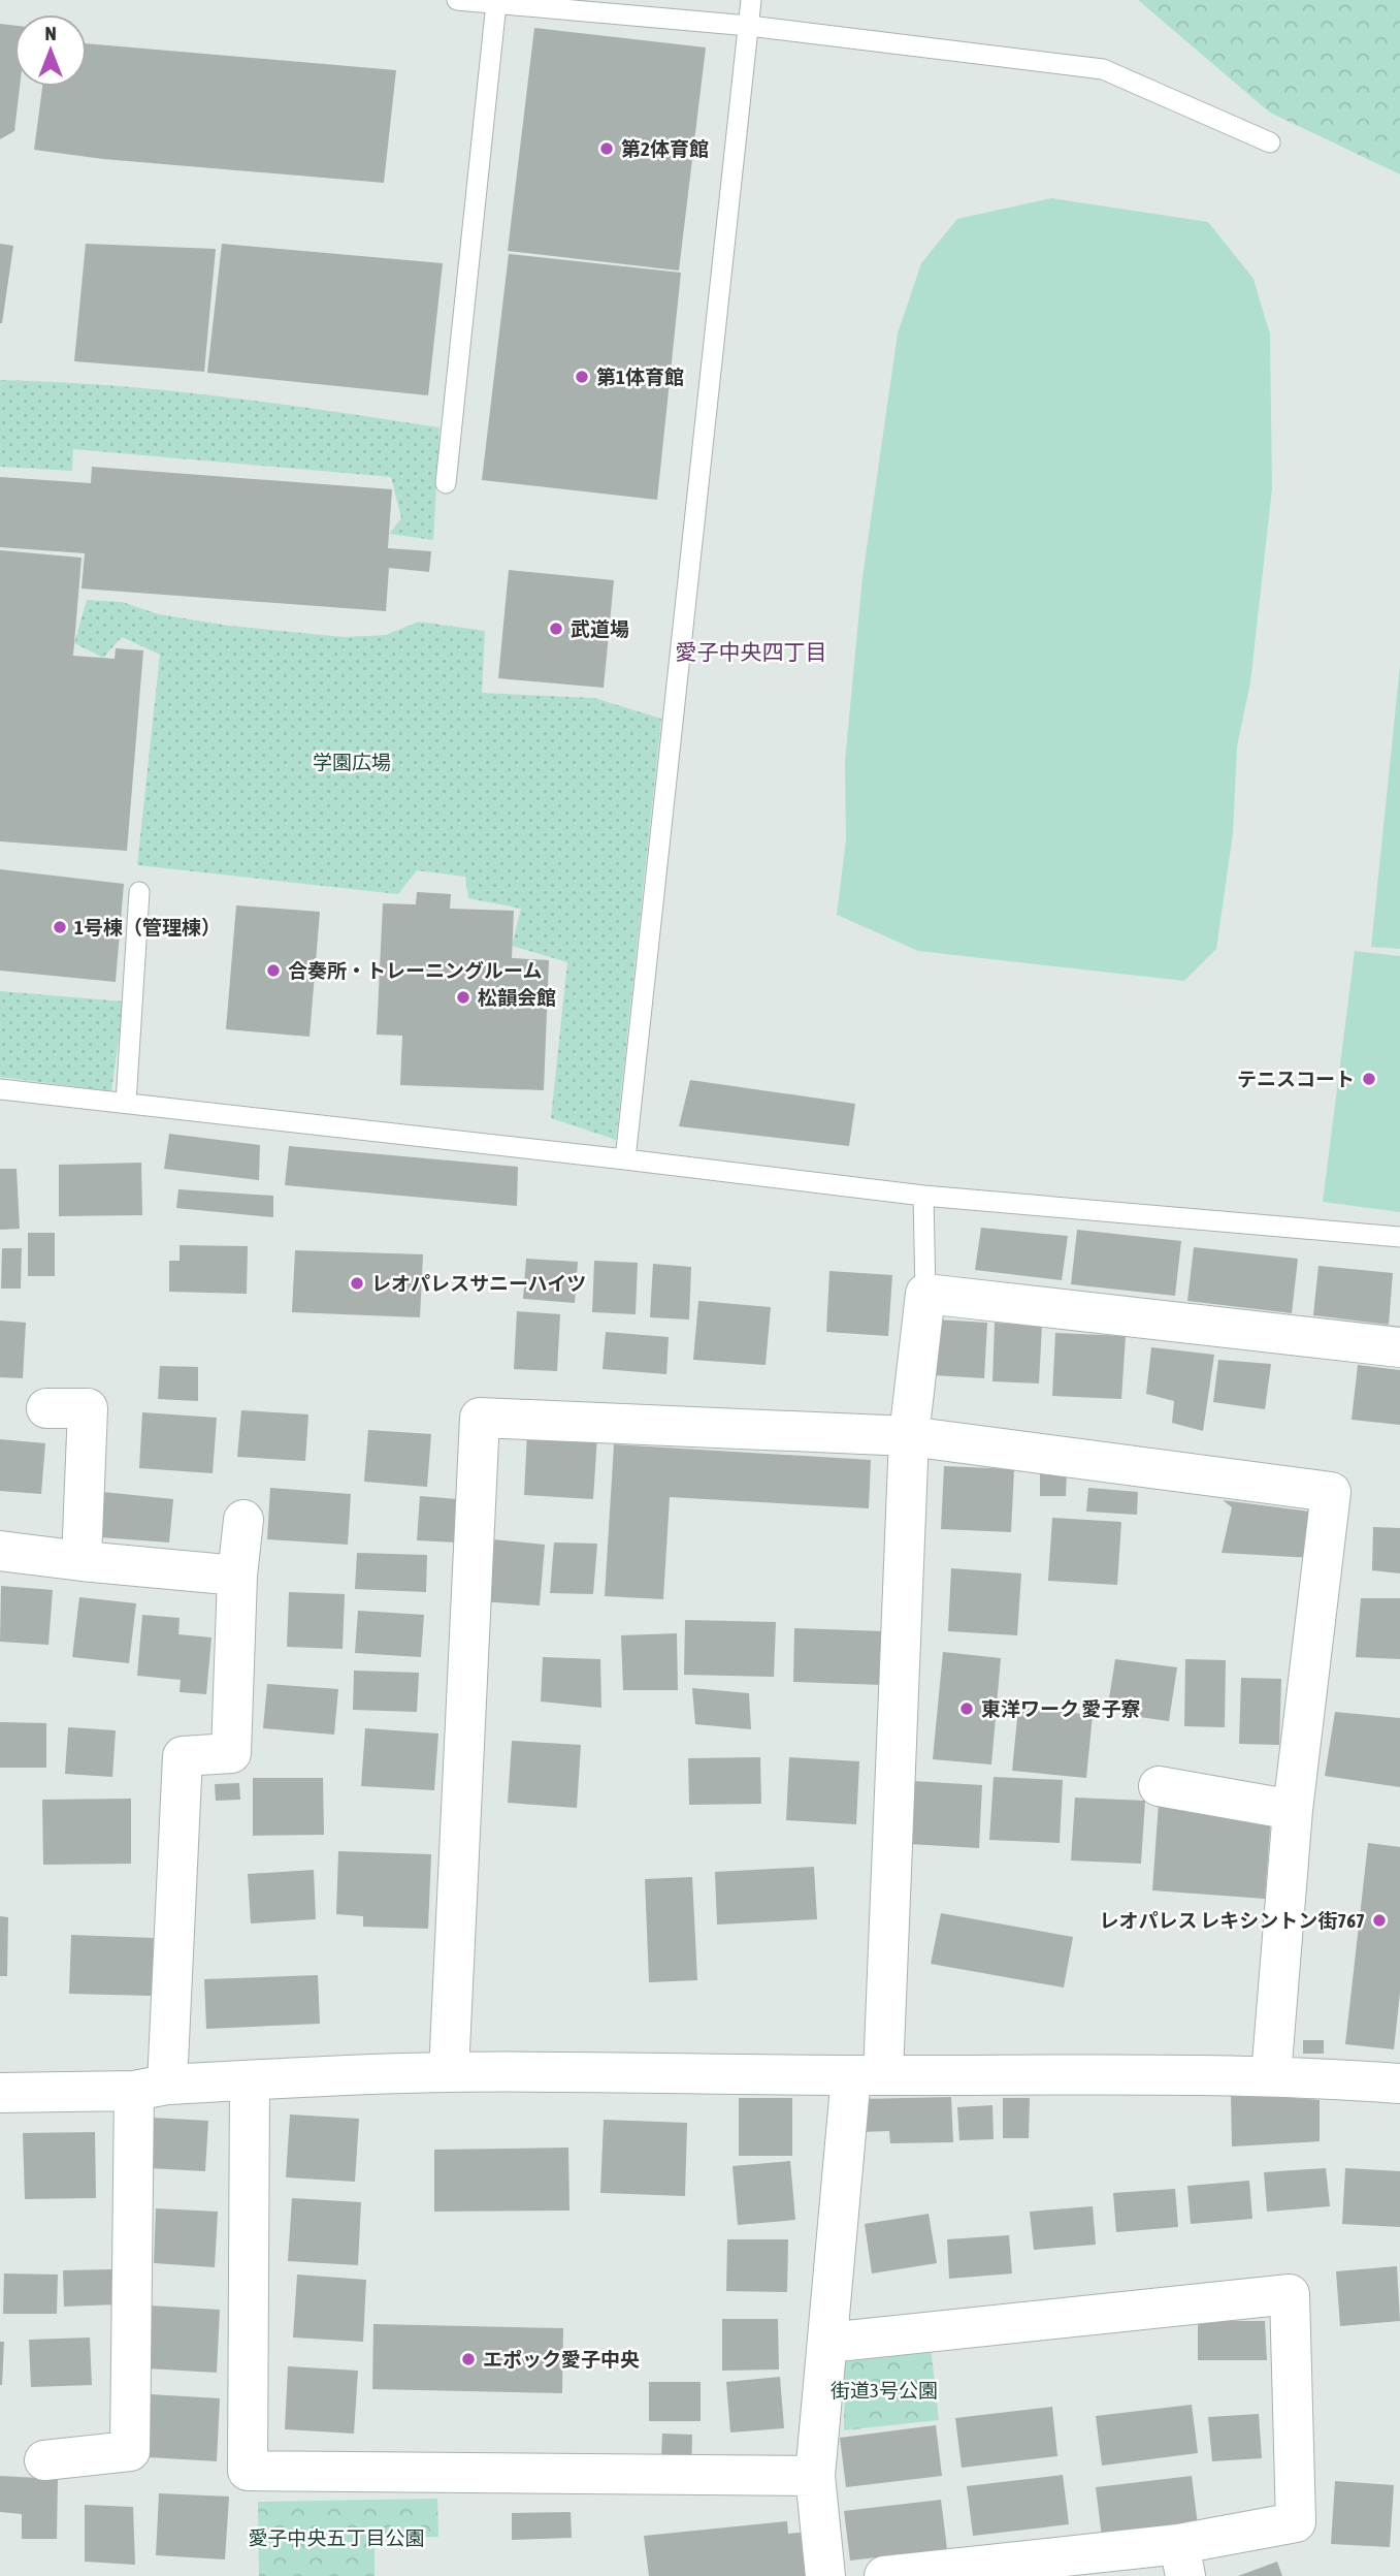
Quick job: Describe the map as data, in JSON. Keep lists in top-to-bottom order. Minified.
{"districts":["愛子中央四丁目"],"parks":["学園広場","街道3号公園","愛子中央五丁目公園"],"places":["第2体育館","第1体育館","武道場","1号棟（管理棟）","合奏所・トレーニングルーム","松韻会館","テニスコート","レオパレスサニーハイツ","東洋ワーク 愛子寮","レオパレス レキシントン街767","エポック愛子中央"],"north":"top"}
